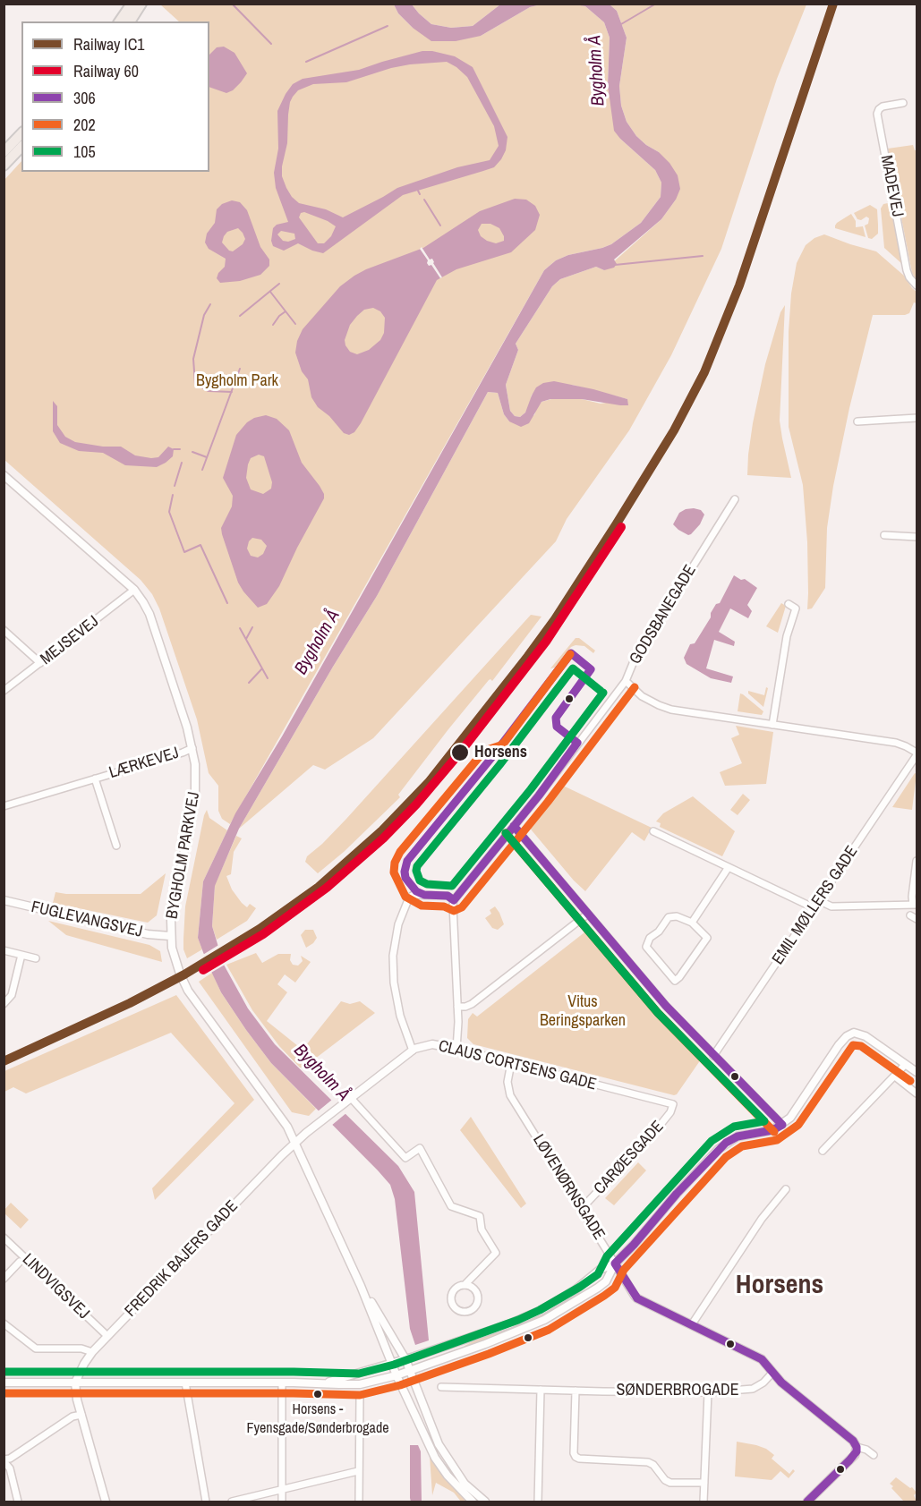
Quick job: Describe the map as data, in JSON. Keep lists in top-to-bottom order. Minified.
{"streets":{"street":["MADEVEJ","GODSBANEGADE","MEJSEVEJ","LÆRKEVEJ","BYGHOLM PARKVEJ","EMIL MØLLERS GADE","FUGLEVANGSVEJ","CLAUS CORTSENS GADE","CARØESGADE","LØVENØRNSGADE","FREDRIK BAJERS GADE","LINDVIGSVEJ","SØNDERBROGADE"]},"crossings":[["GODSBANEGADE","EMIL MØLLERS GADE"],["MEJSEVEJ","BYGHOLM PARKVEJ"],["LÆRKEVEJ","BYGHOLM PARKVEJ"],["BYGHOLM PARKVEJ","FUGLEVANGSVEJ"],["BYGHOLM PARKVEJ","CLAUS CORTSENS GADE"],["BYGHOLM PARKVEJ","FREDRIK BAJERS GADE"],["CLAUS CORTSENS GADE","CARØESGADE"],["CLAUS CORTSENS GADE","LØVENØRNSGADE"],["CLAUS CORTSENS GADE","FREDRIK BAJERS GADE"],["CARØESGADE","LØVENØRNSGADE"],["LØVENØRNSGADE","SØNDERBROGADE"],["FREDRIK BAJERS GADE","LINDVIGSVEJ"]],"districts":["Horsens"],"water":["Bygholm Å"],"parks":["Bygholm Park","Vitus Beringsparken"],"places":["Horsens","Horsens - Fyensgade/Sønderbrogade"],"lines":["rail line IC1","rail line 60","transit line 306","transit line 202","transit line 105"],"legend":["Railway IC1","Railway 60","306","202","105"]}
